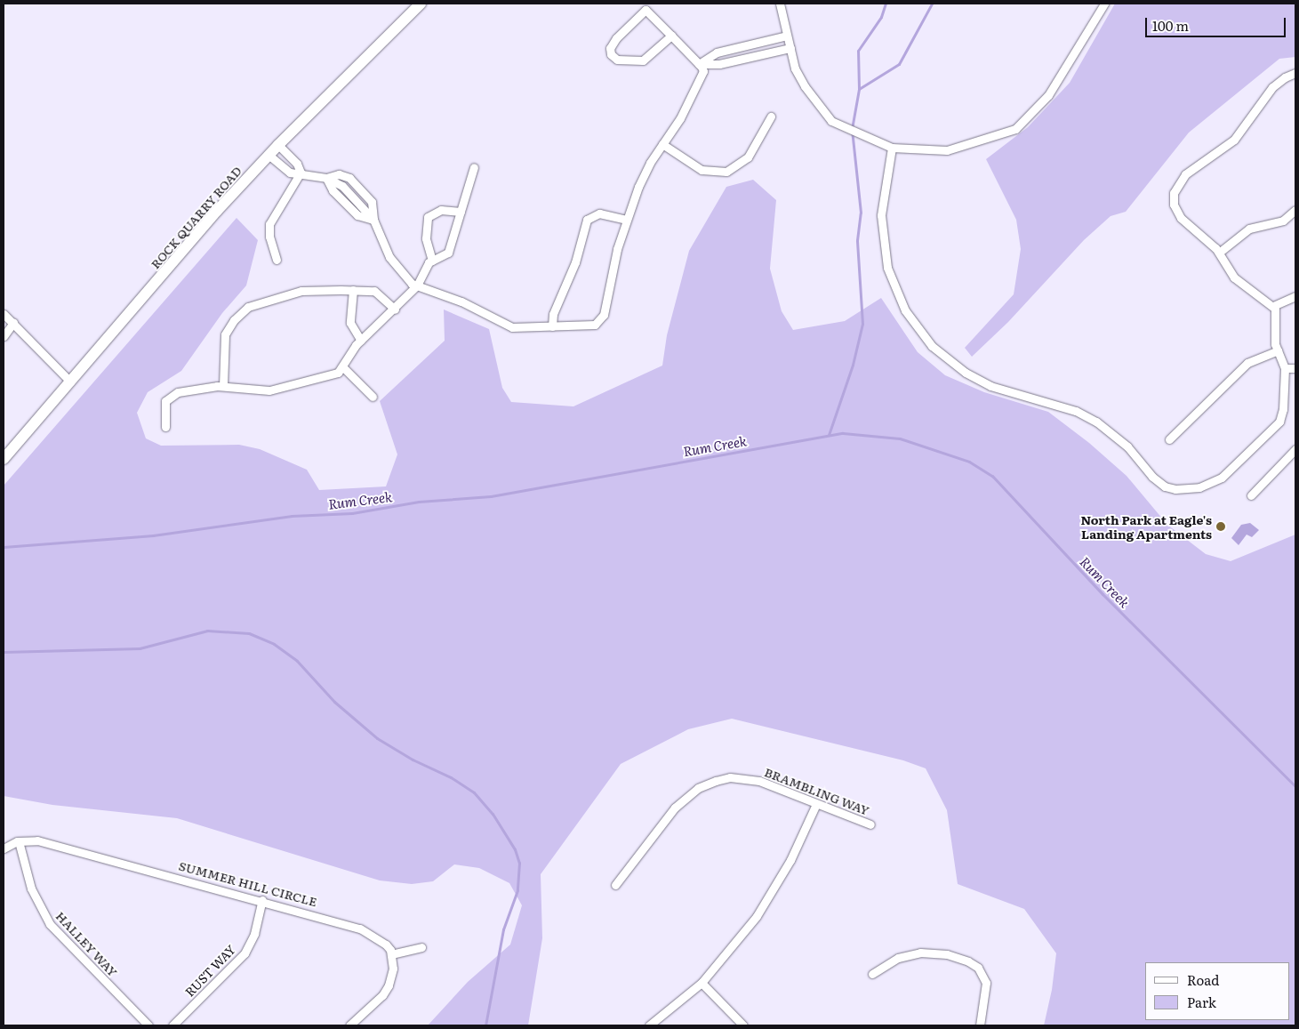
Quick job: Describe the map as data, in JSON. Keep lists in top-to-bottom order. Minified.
{"streets":{"street":["ROCK QUARRY ROAD","BRAMBLING WAY","SUMMER HILL CIRCLE","HALLEY WAY","RUST WAY"]},"crossings":[["SUMMER HILL CIRCLE","HALLEY WAY"],["SUMMER HILL CIRCLE","RUST WAY"]],"water":["Rum Creek"],"places":["North Park at Eagle's Landing Apartments"],"legend":["Road","Park"],"scale_bar":"100 m"}
